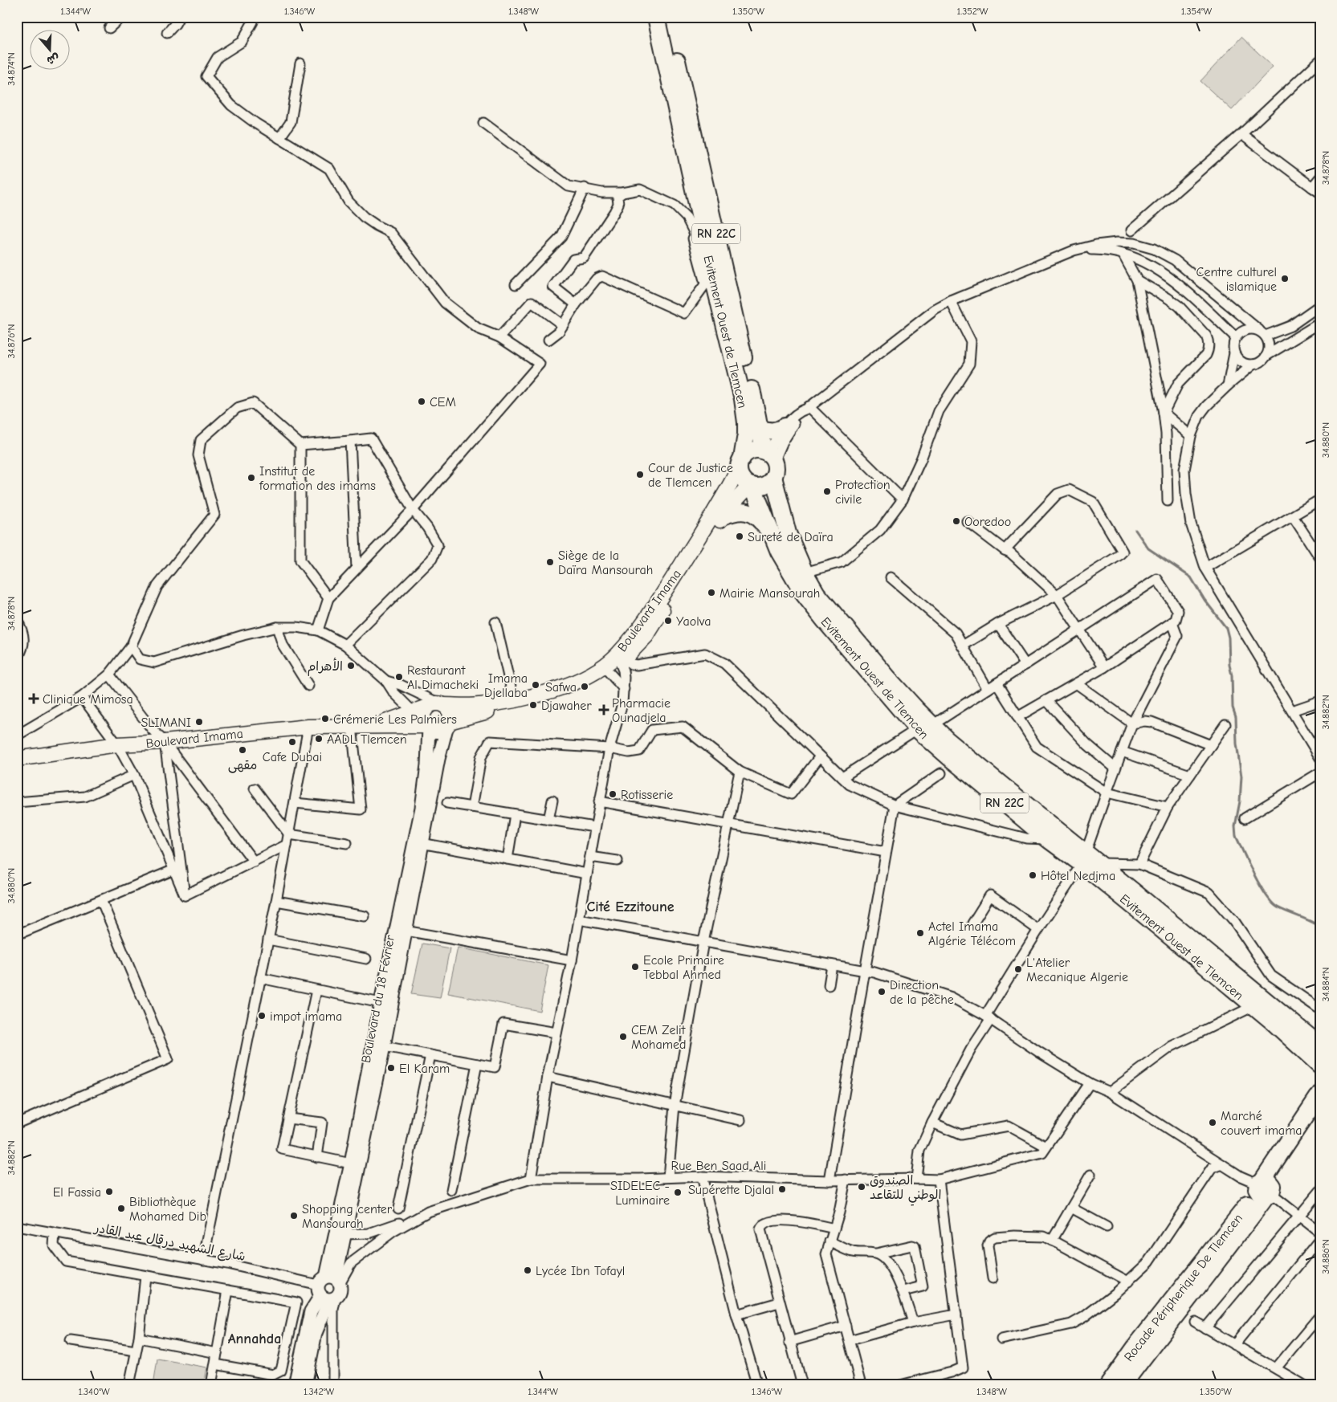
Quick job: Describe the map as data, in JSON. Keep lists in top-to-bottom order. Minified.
{"streets":{"highway":["RN 22C","Evitement Ouest de Tlemcen","Rocade Péripherique De Tlemcen"],"main road":["Boulevard Imama","Boulevard du 18 Février"],"street":["Rue Ben Saad Ali","شارع الشهيد درقال عبد القادر"]},"crossings":[["Evitement Ouest de Tlemcen","Boulevard Imama"],["Boulevard Imama","Boulevard du 18 Février"],["Boulevard du 18 Février","Rue Ben Saad Ali"],["Boulevard du 18 Février","شارع الشهيد درقال عبد القادر"],["Rue Ben Saad Ali","شارع الشهيد درقال عبد القادر"]],"districts":["Cité Ezzitoune","Annahda"],"places":{"other":["Centre culturel islamique","CEM","Cour de Justice de Tlemcen","Institut de formation des imams","Protection civile","Ooredoo","Sureté de Daïra","Siège de la Daïra Mansourah","Mairie Mansourah","Yaolva","الأهرام","Restaurant Al Dimacheki","Imama Djellaba","Safwa","Djawaher","Crémerie Les Palmiers","SLIMANI","AADL Tlemcen","Cafe Dubai","مقهى","Rotisserie","Hôtel Nedjma","Actel Imama Algérie Télécom","Ecole Primaire Tebbal Ahmed","L'Atelier Mecanique Algerie","Direction de la pêche","impot imama","CEM Zelit Mohamed","El Karam","Marché couvert imama","الصندوق الوطني للتقاعد","Supérette Djalal","El Fassia","SIDELEC - Luminaire","Bibliothèque Mohamed Dib","Shopping center Mansourah","Lycée Ibn Tofayl"],"health":["Clinique Mimosa","Pharmacie Ounadjela"]},"north":"bottom","coordinates":["1.344°W","1.346°W","1.348°W","1.350°W","1.352°W","1.354°W","34.874°N","34.878°N","34.876°N","34.880°N","34.882°N","34.884°N","34.886°N","1.340°W","1.342°W"]}
